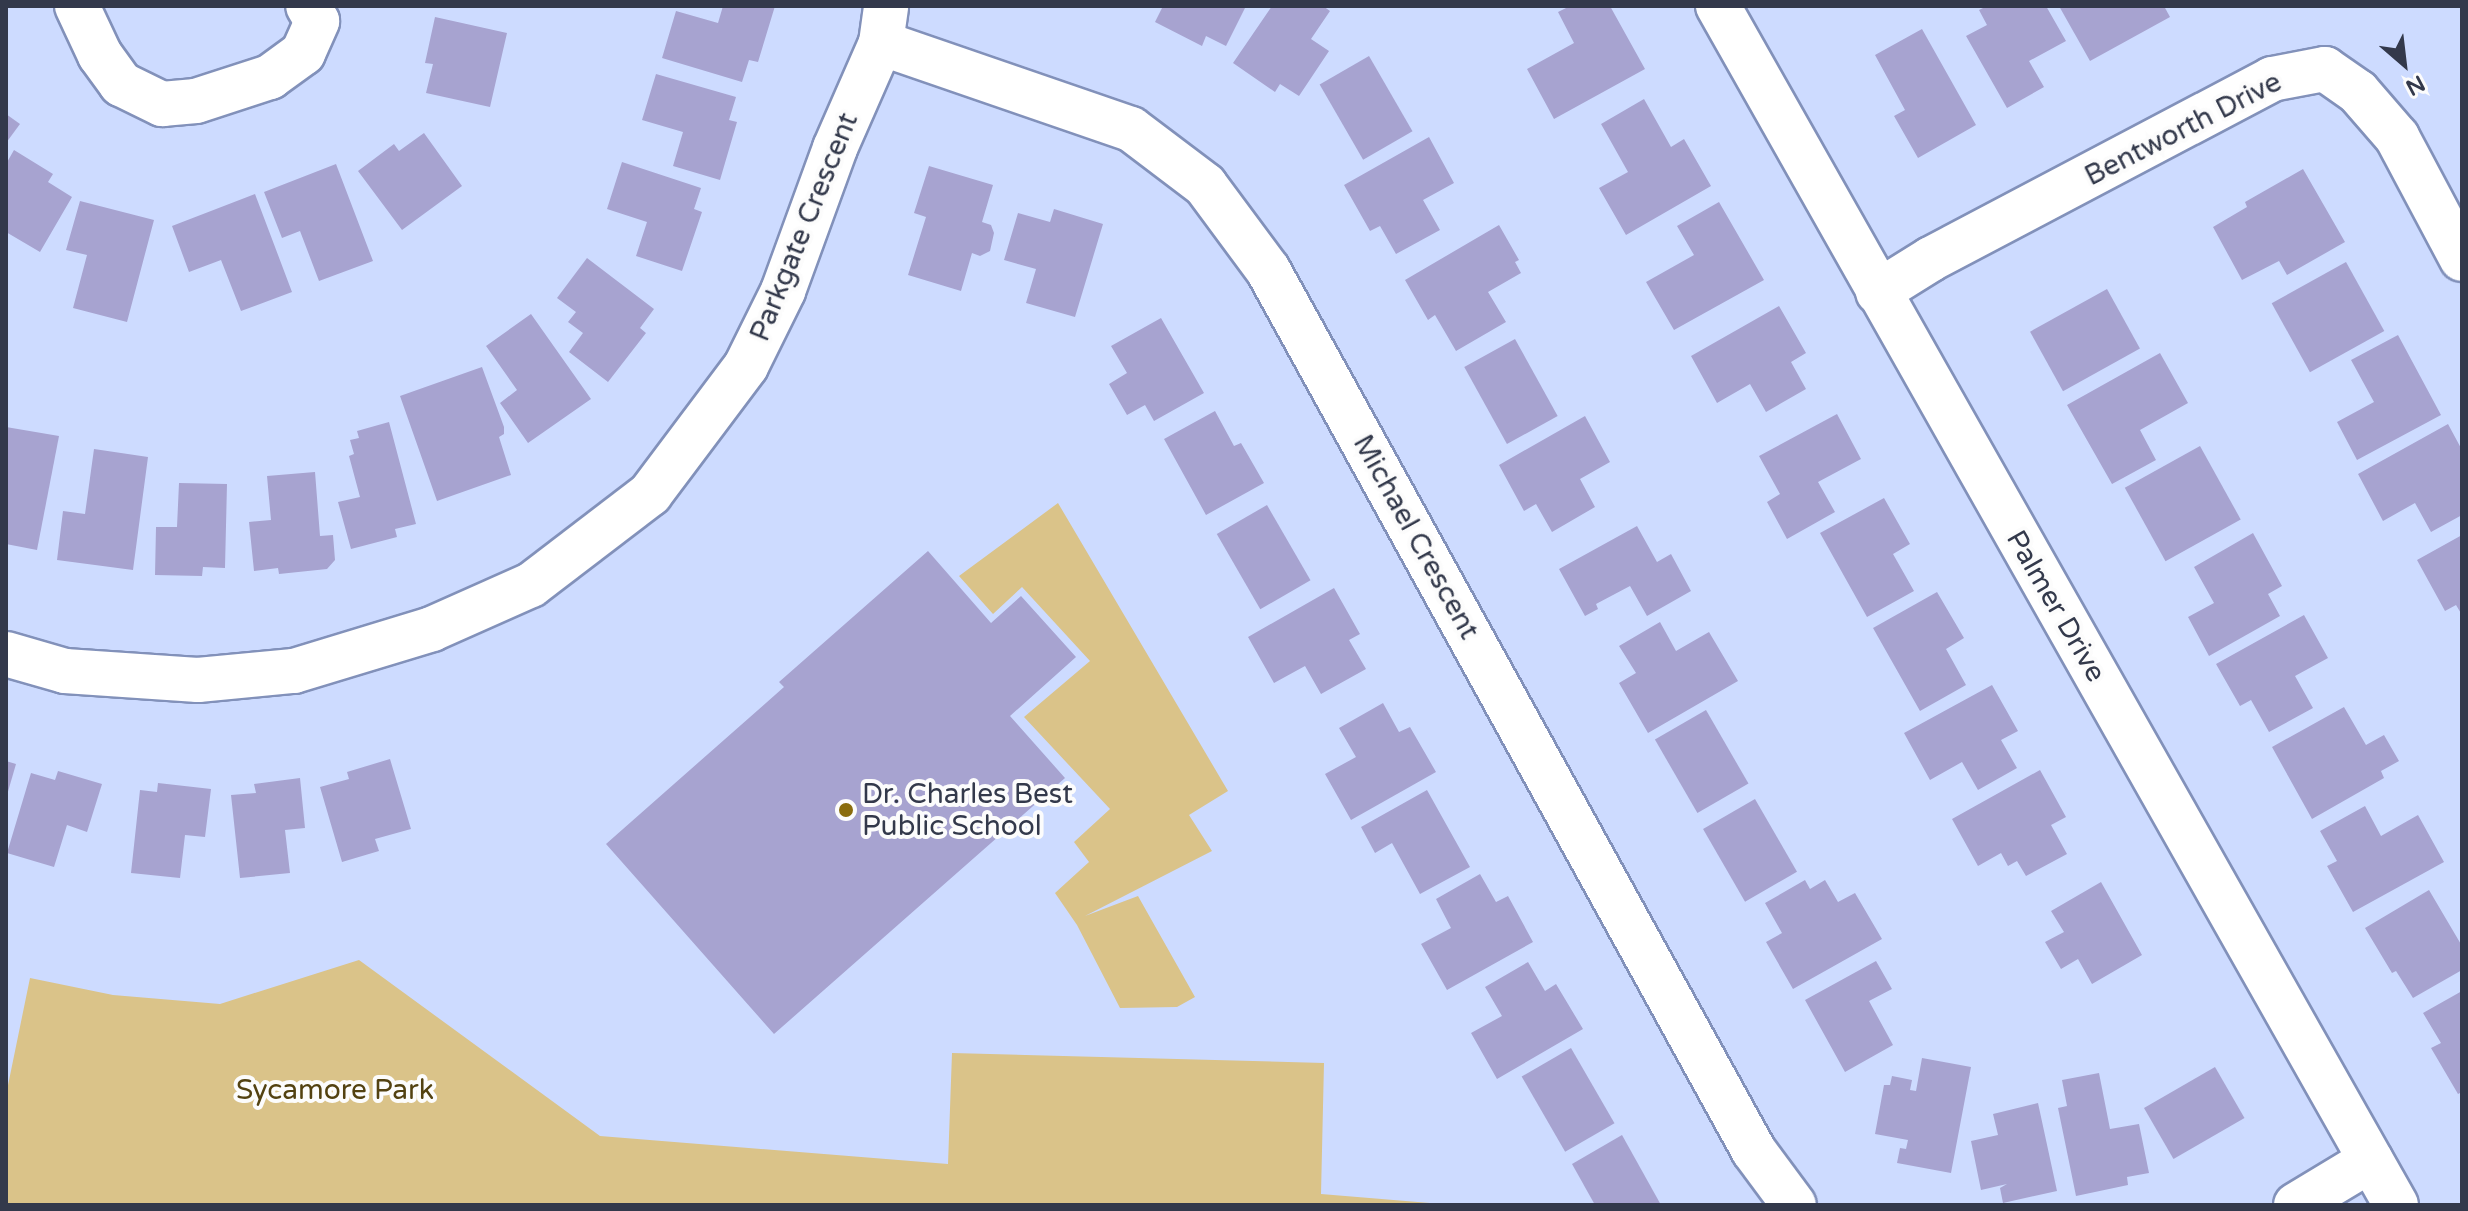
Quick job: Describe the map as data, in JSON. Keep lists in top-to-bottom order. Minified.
{"streets":{"street":["Bentworth Drive","Parkgate Crescent","Michael Crescent","Palmer Drive"]},"crossings":[["Bentworth Drive","Palmer Drive"],["Parkgate Crescent","Michael Crescent"]],"parks":["Sycamore Park"],"places":["Dr. Charles Best Public School"],"north":"bottom right"}
